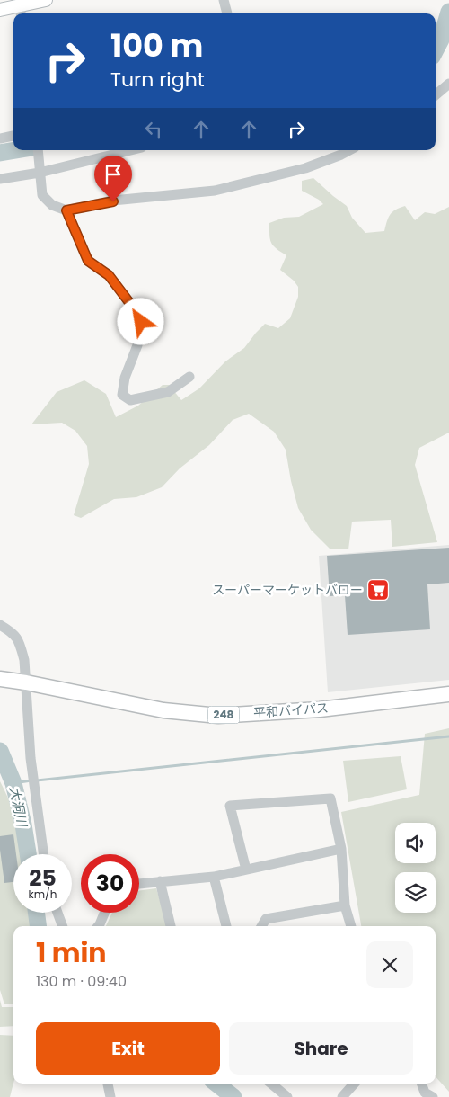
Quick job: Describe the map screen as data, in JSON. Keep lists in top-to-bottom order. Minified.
{"streets":{"highway":["平和バイパス","248"]},"water":["大洞川"],"places":{"supermarket":["スーパーマーケットバロー"]},"page":{"turn":["100 m","Turn right"],"speed":"25 km/h","limit":"30","heading":["1 min","130 m · 09:40"],"buttons":["Exit","Share"]}}
